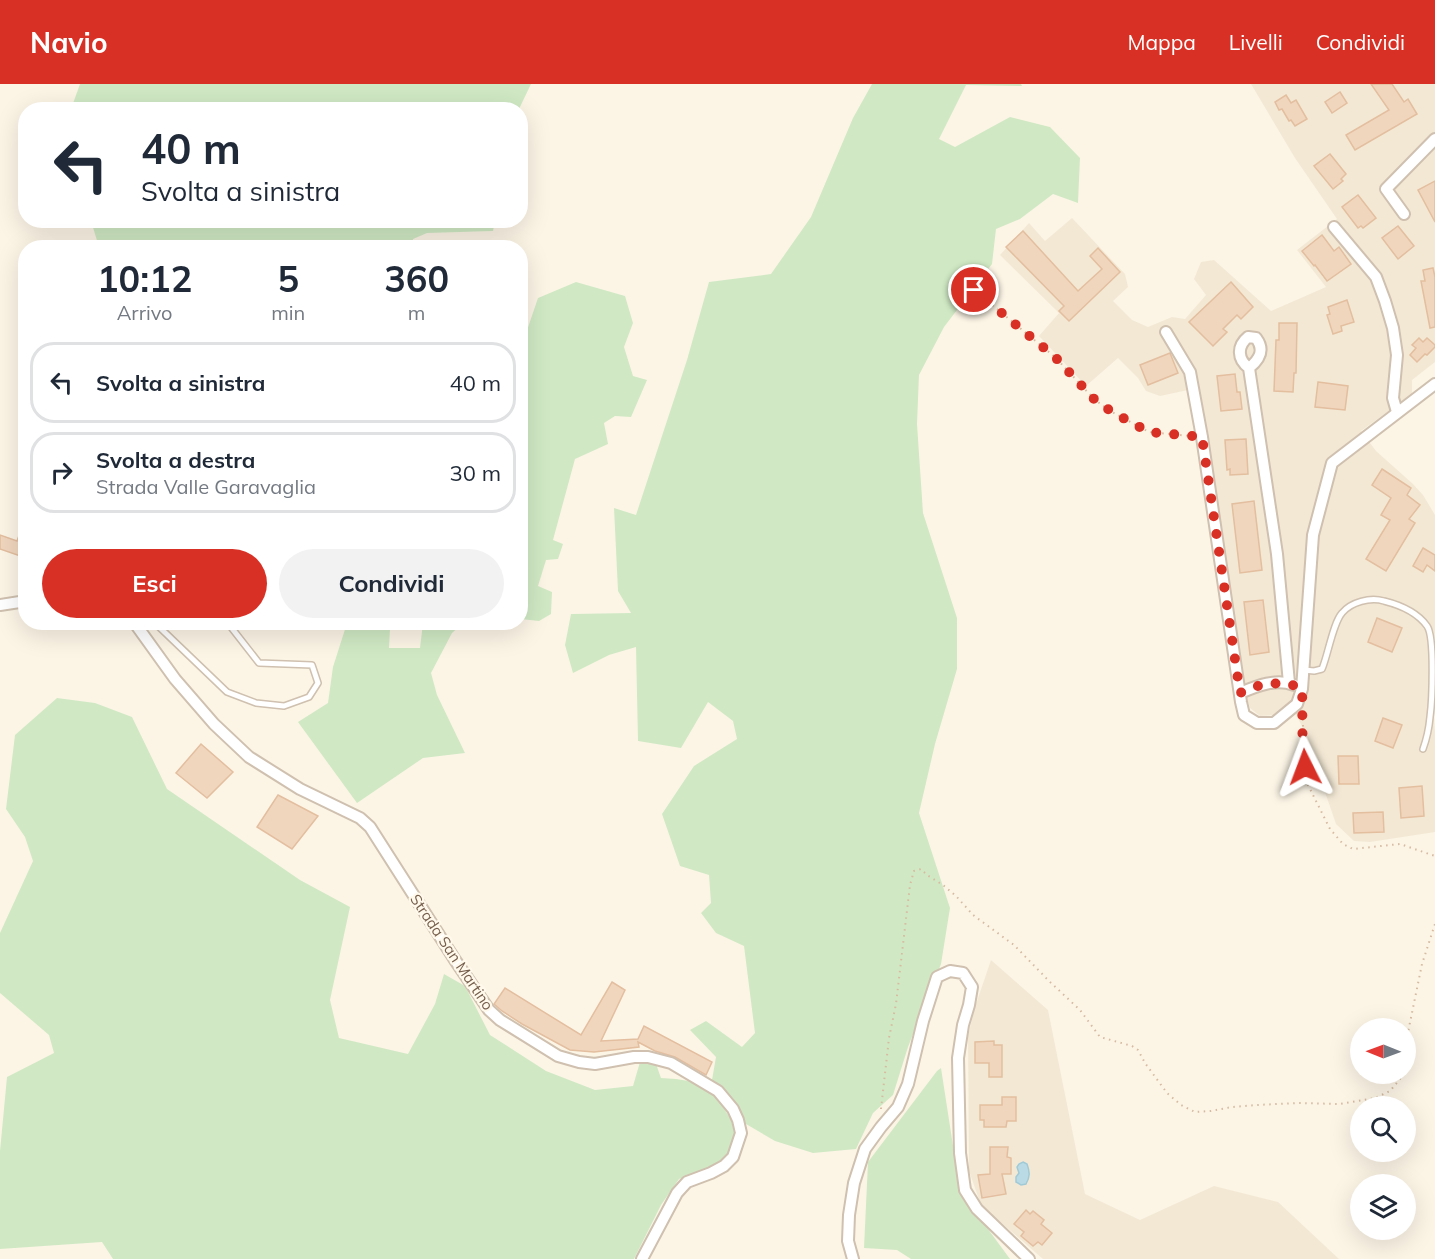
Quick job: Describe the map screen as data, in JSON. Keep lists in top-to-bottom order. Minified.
{"streets":{"street":["Strada San Martino"]},"north":"left","page":{"header":"Navio","nav":["Mappa","Livelli","Condividi"],"turn":["40 m","Svolta a sinistra"],"eta":["10:12","Arrivo","5","min","360","m"],"list":[{"name":"Svolta a sinistra","value":"40 m"},{"name":"Svolta a destra","note":"Strada Valle Garavaglia","value":"30 m"}],"buttons":["Esci","Condividi"]}}
